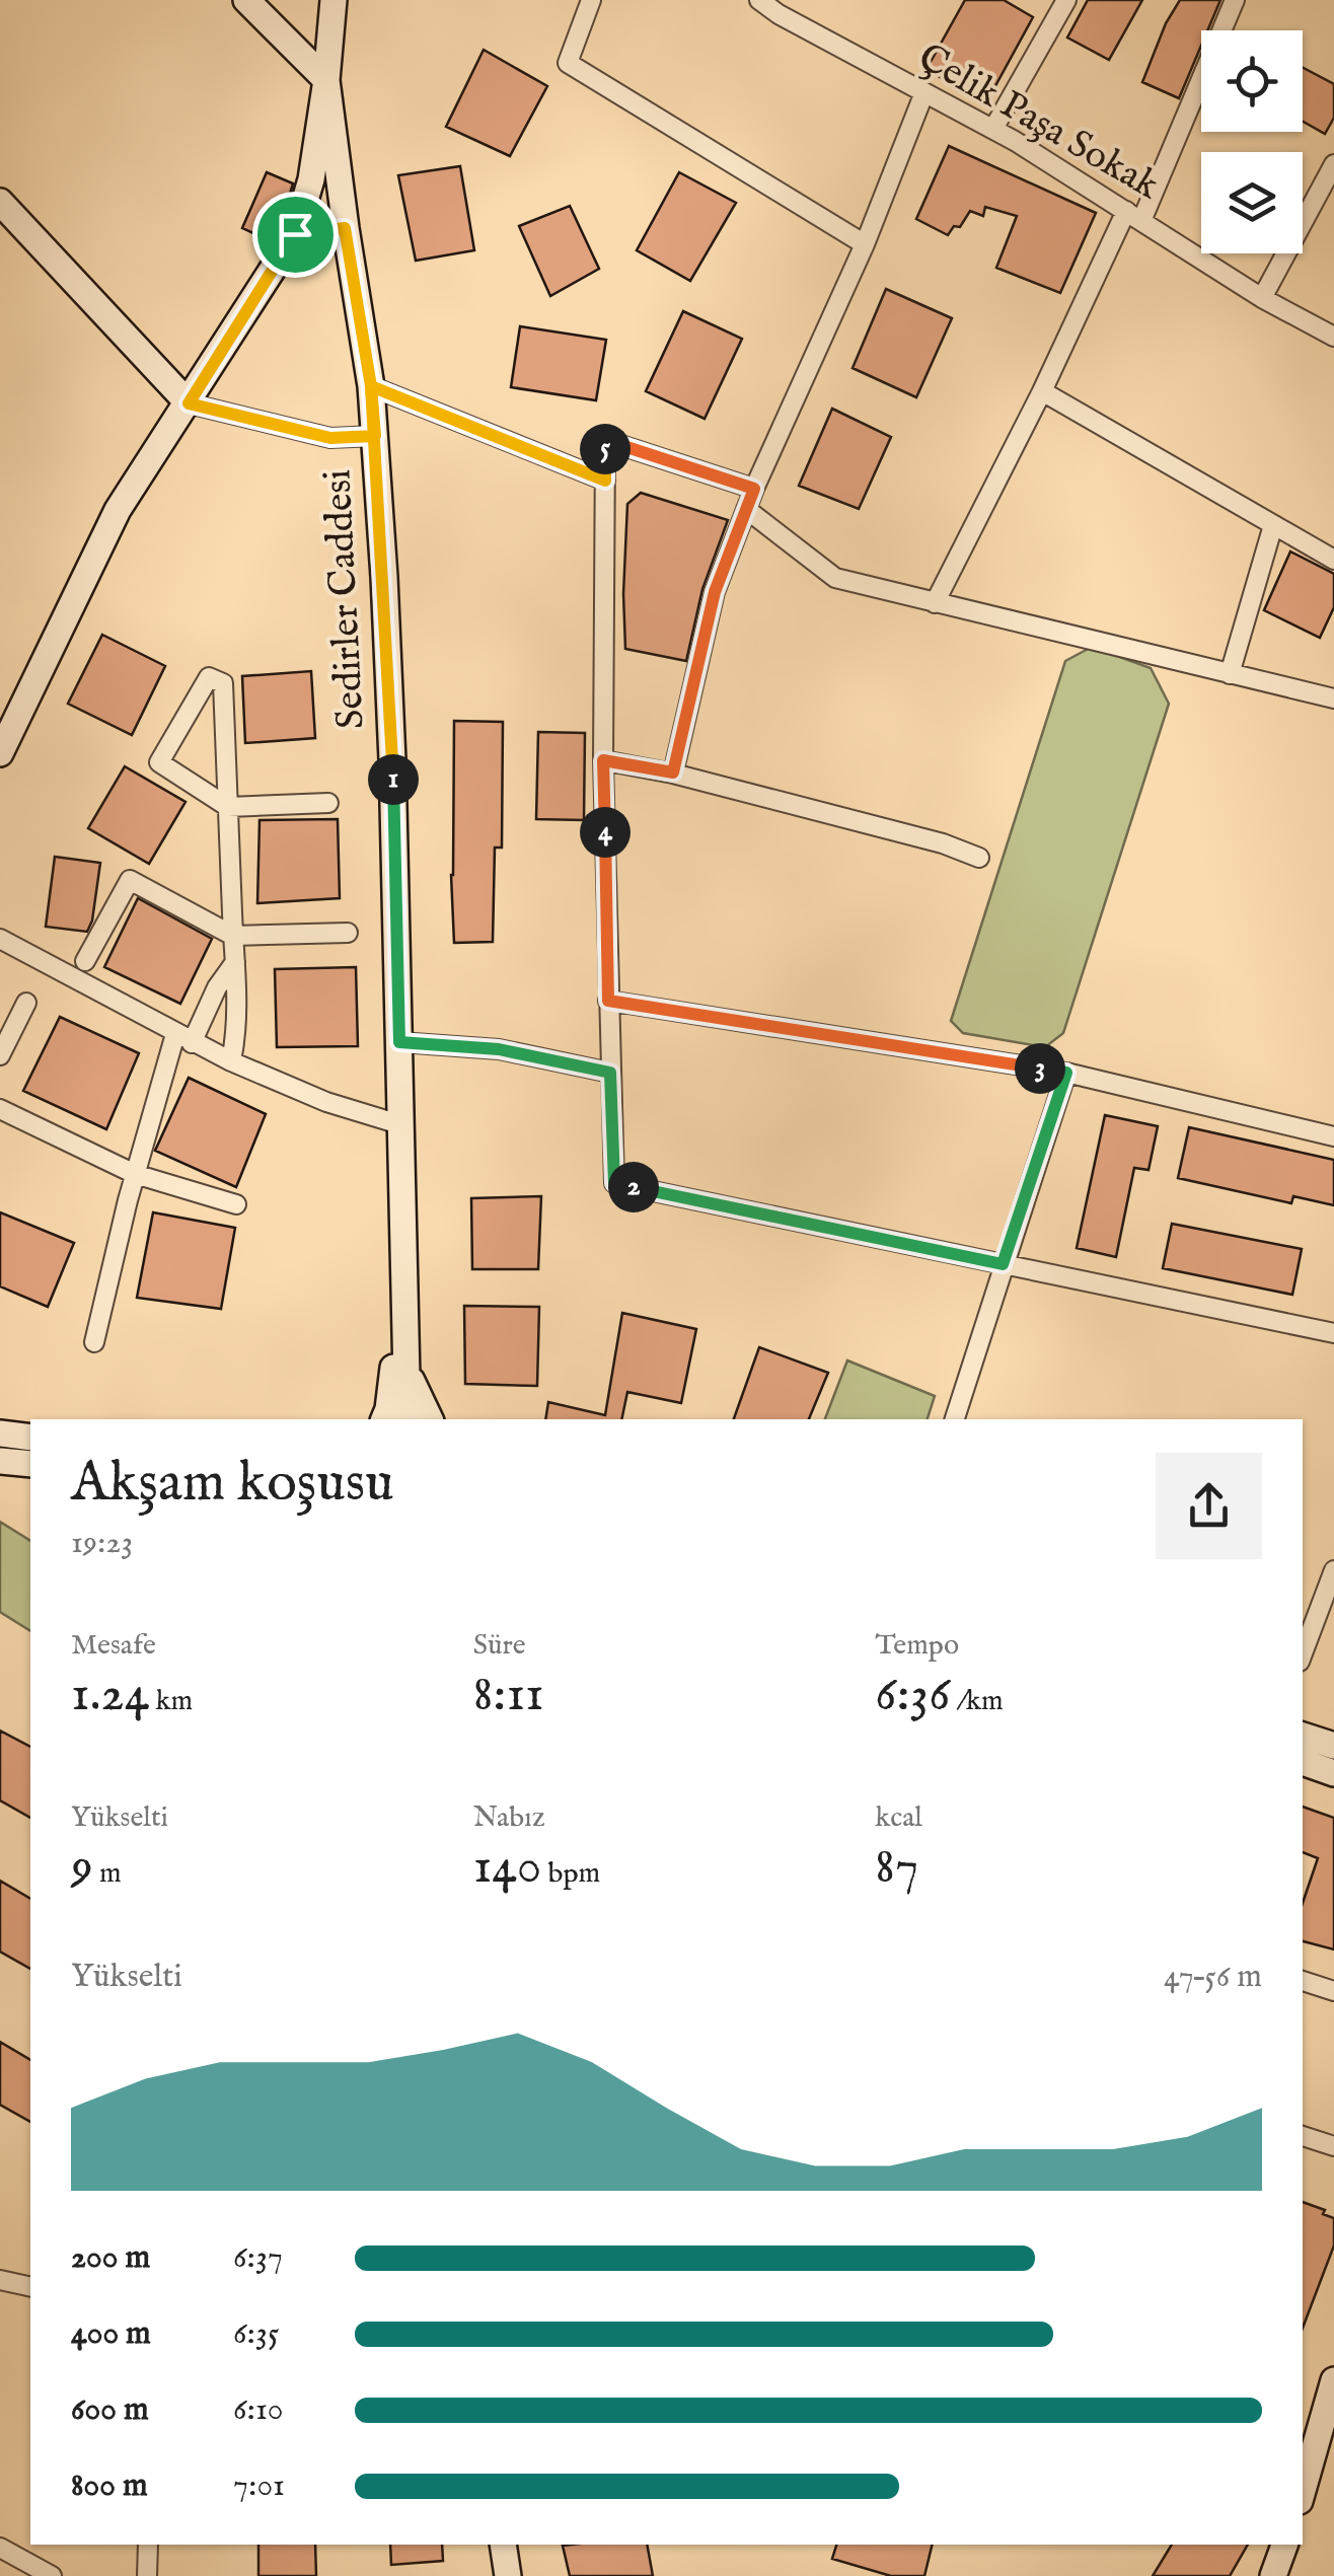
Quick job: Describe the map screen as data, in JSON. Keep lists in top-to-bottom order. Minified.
{"streets":{"street":["Çelik Paşa Sokak","Sedirler Caddesi"]},"page":{"pins":["5","1","4","3","2"],"heading":["Akşam koşusu","19:23"],"stats":[["Mesafe","1.24 km"],["Süre","8:11"],["Tempo","6:36 /km"],["Yükselti","9 m"],["Nabız","140 bpm"],["kcal","87"]],"chart":["Yükselti","47–56 m"],"list":[{"name":"200 m","note":"6:37"},{"name":"400 m","note":"6:35"},{"name":"600 m","note":"6:10"},{"name":"800 m","note":"7:01"}]}}
